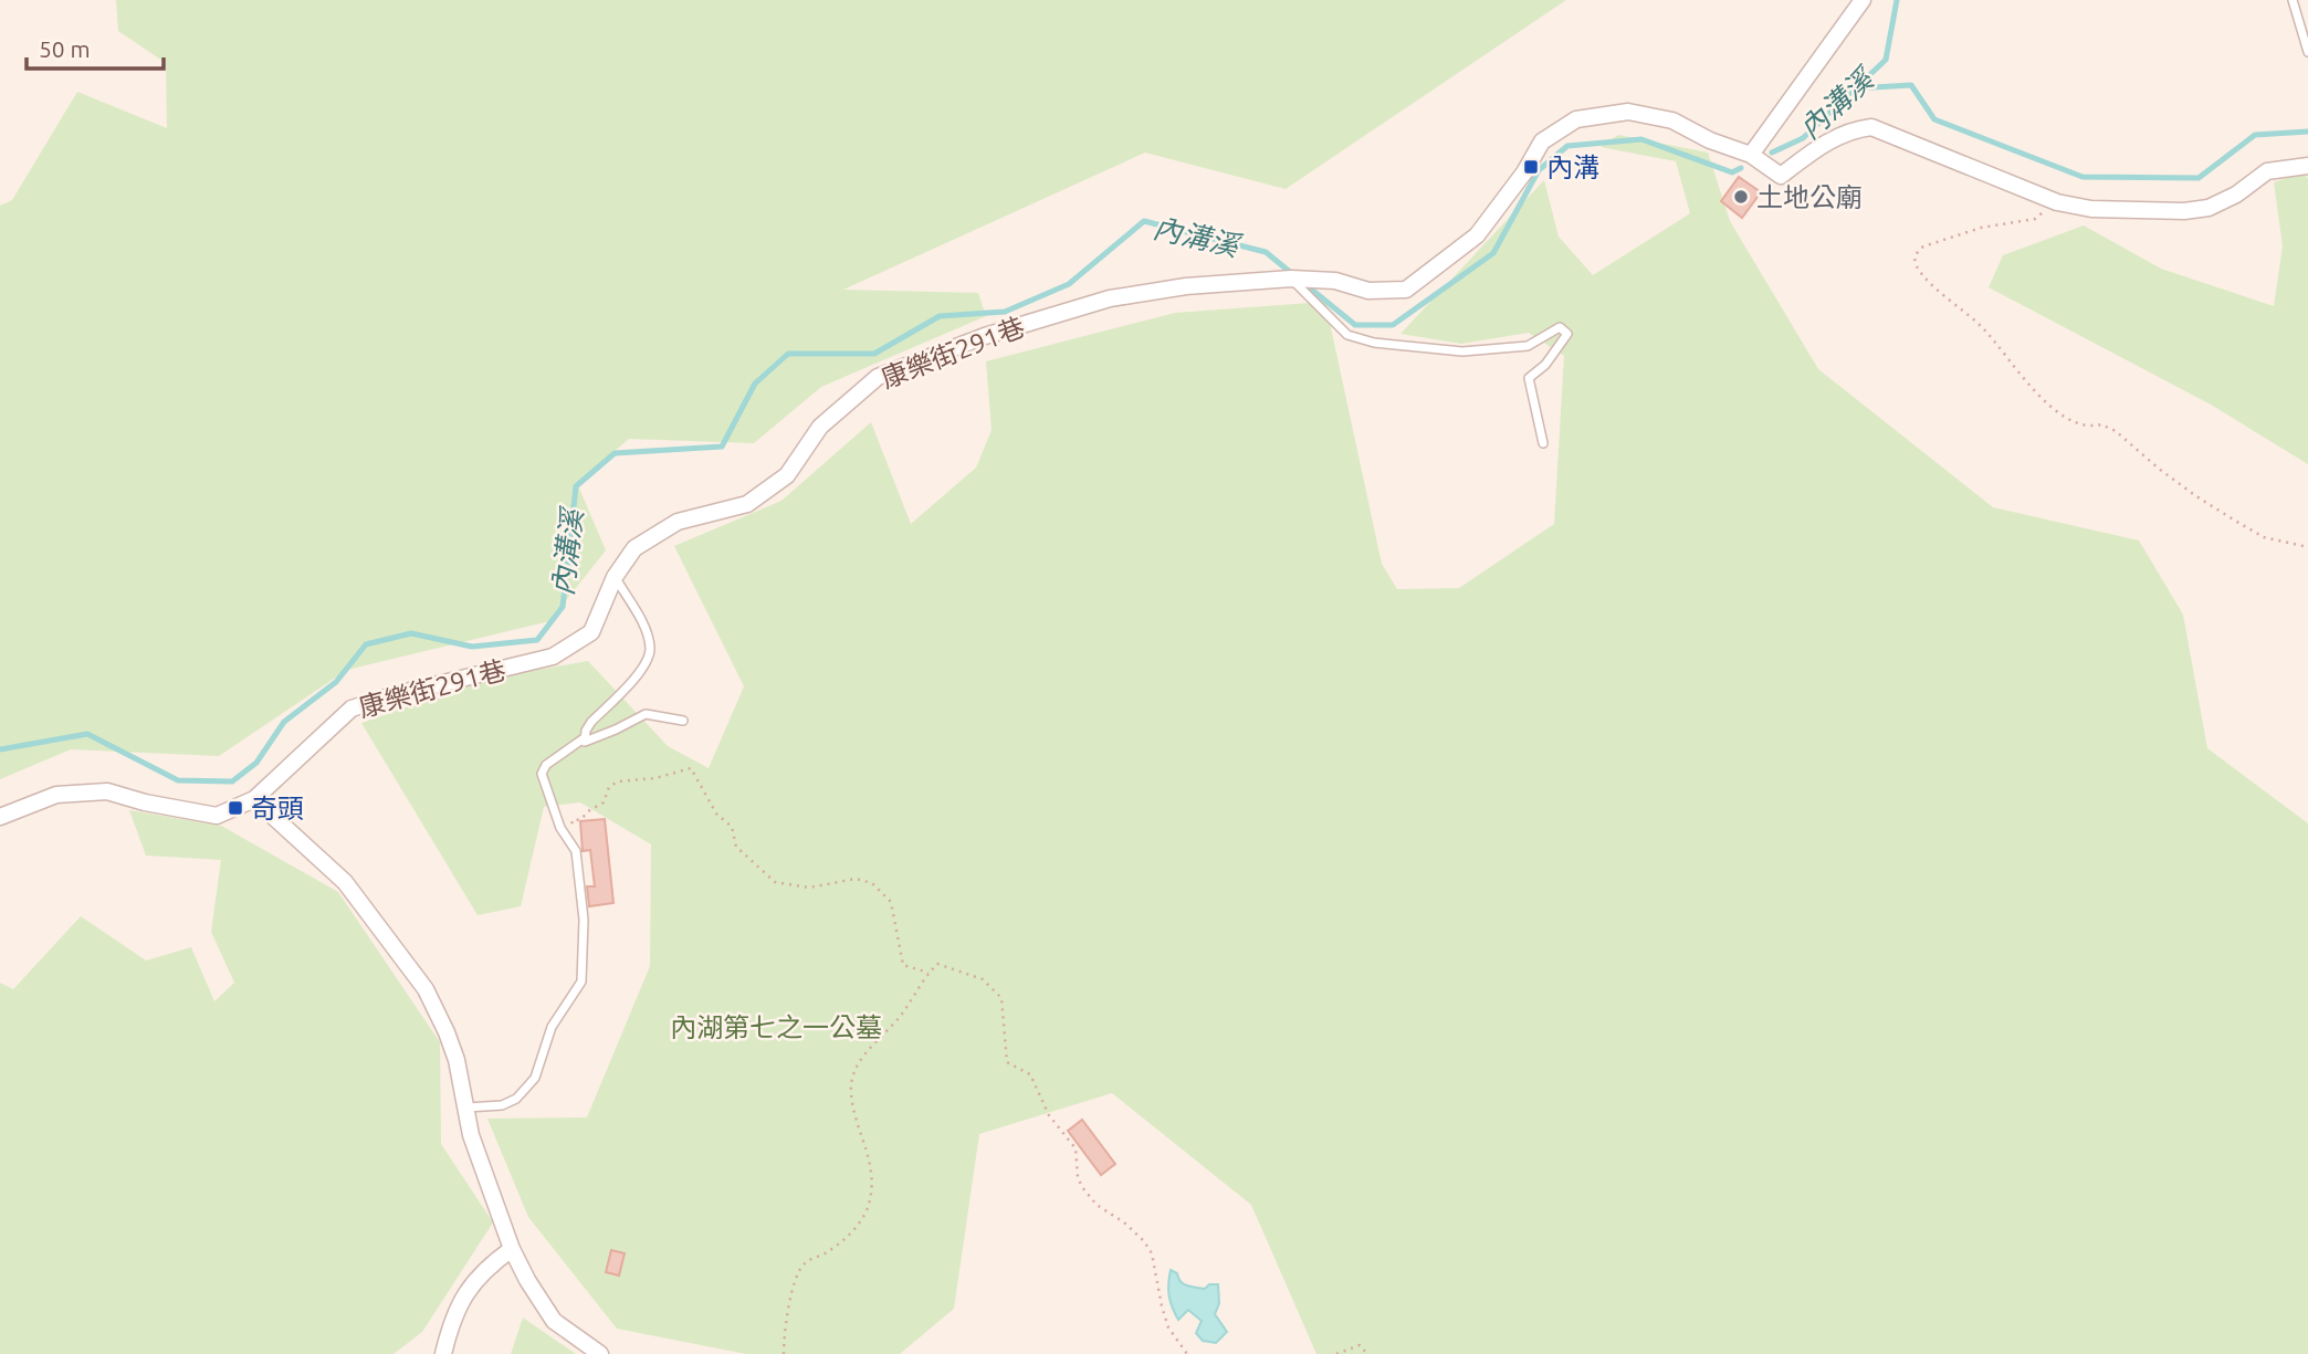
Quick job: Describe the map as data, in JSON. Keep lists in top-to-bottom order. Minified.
{"streets":{"street":["康樂街291巷"]},"water":["內溝溪"],"parks":["內湖第七之一公墓"],"places":{"transit":["內溝","奇頭"],"other":["土地公廟"]},"scale_bar":"50 m"}
